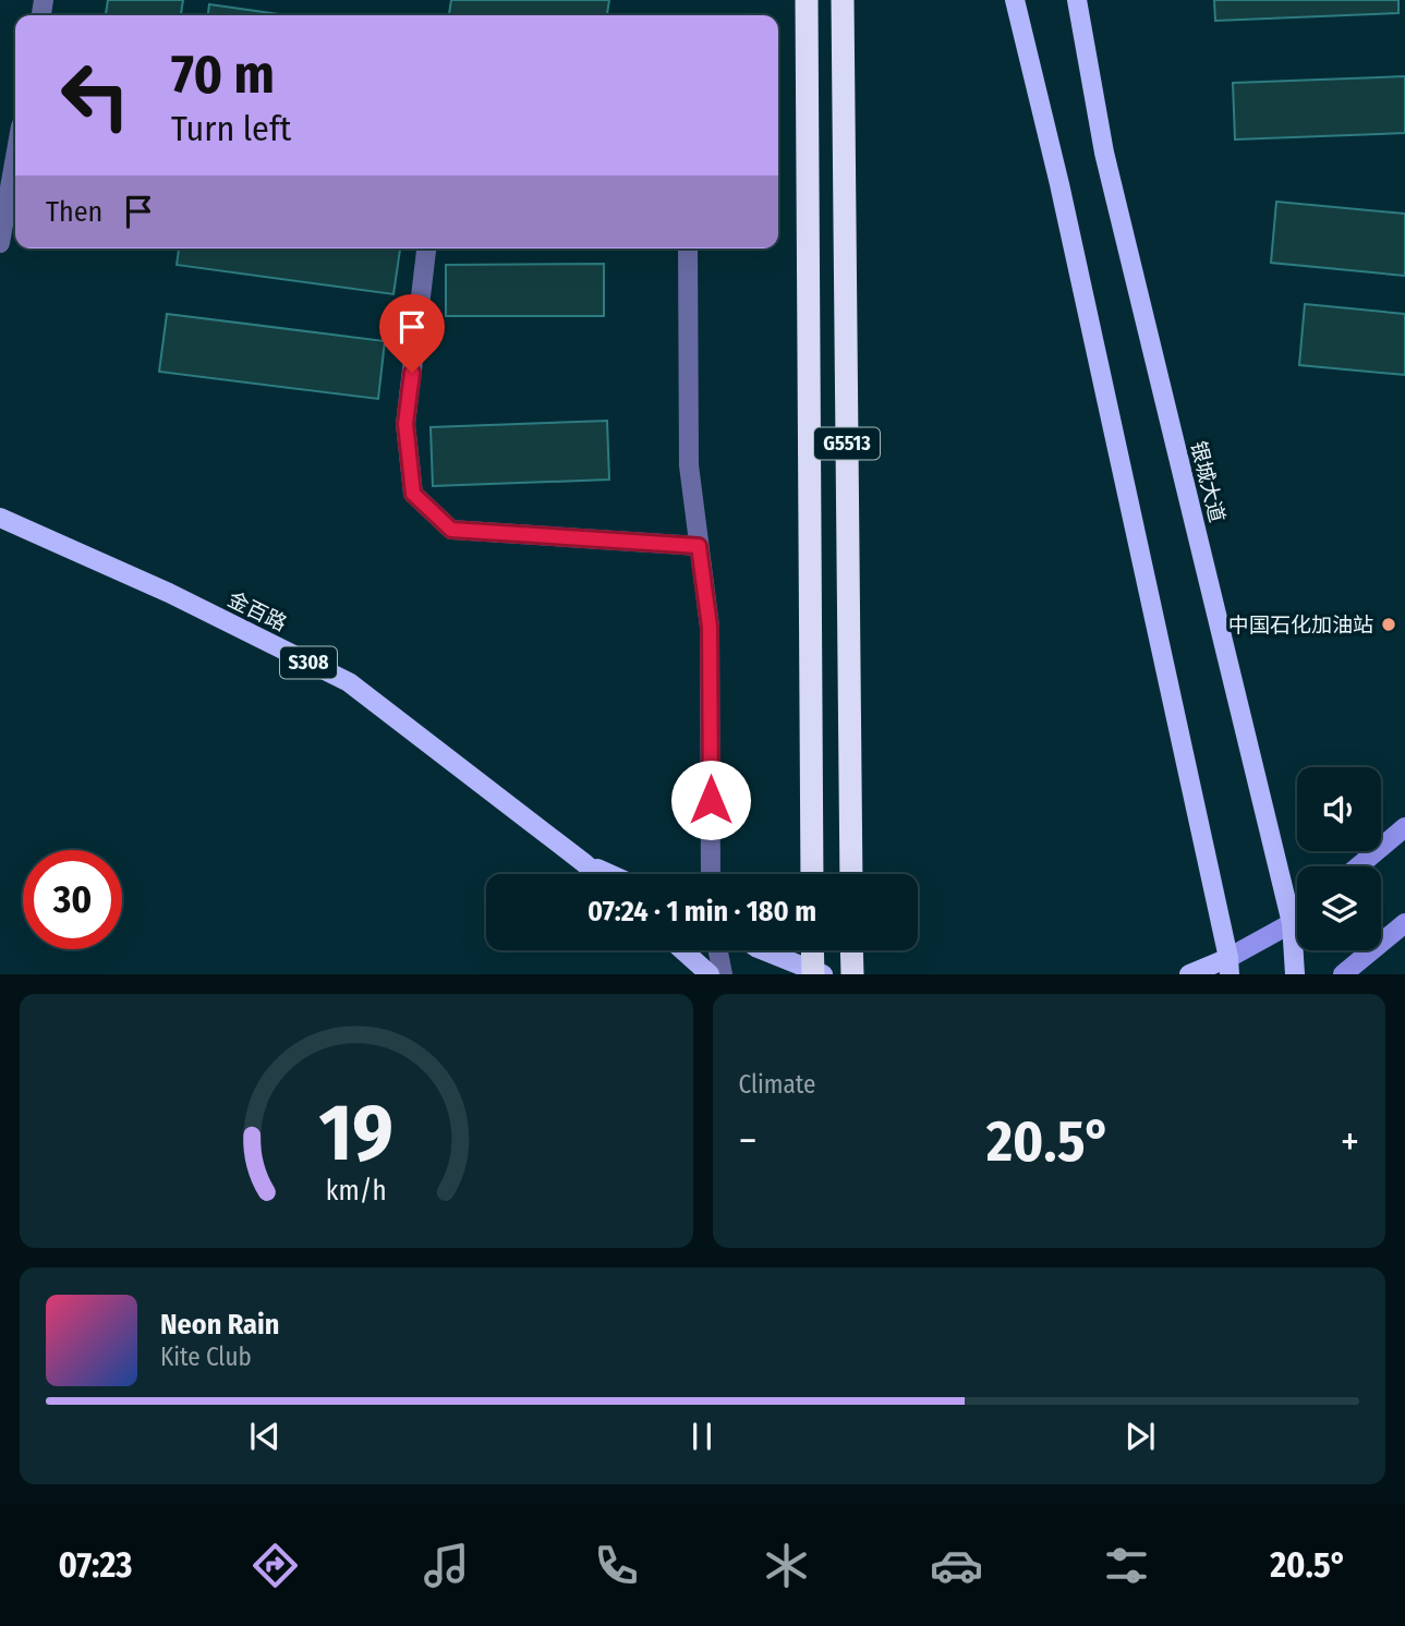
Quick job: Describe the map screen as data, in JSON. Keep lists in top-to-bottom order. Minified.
{"streets":{"highway":["G5513"],"main road":["银城大道","金百路","S308"]},"places":["中国石化加油站"],"page":{"turn":["70 m","Turn left"],"then":"Then","limit":"30","trip":"07:24 · 1 min · 180 m","tile":"Climate","heat":["−","20.5°","+"],"song":["Neon Rain","Kite Club"],"tabs":["07:23","20.5°"],"gauge":["19","km/h"]}}
